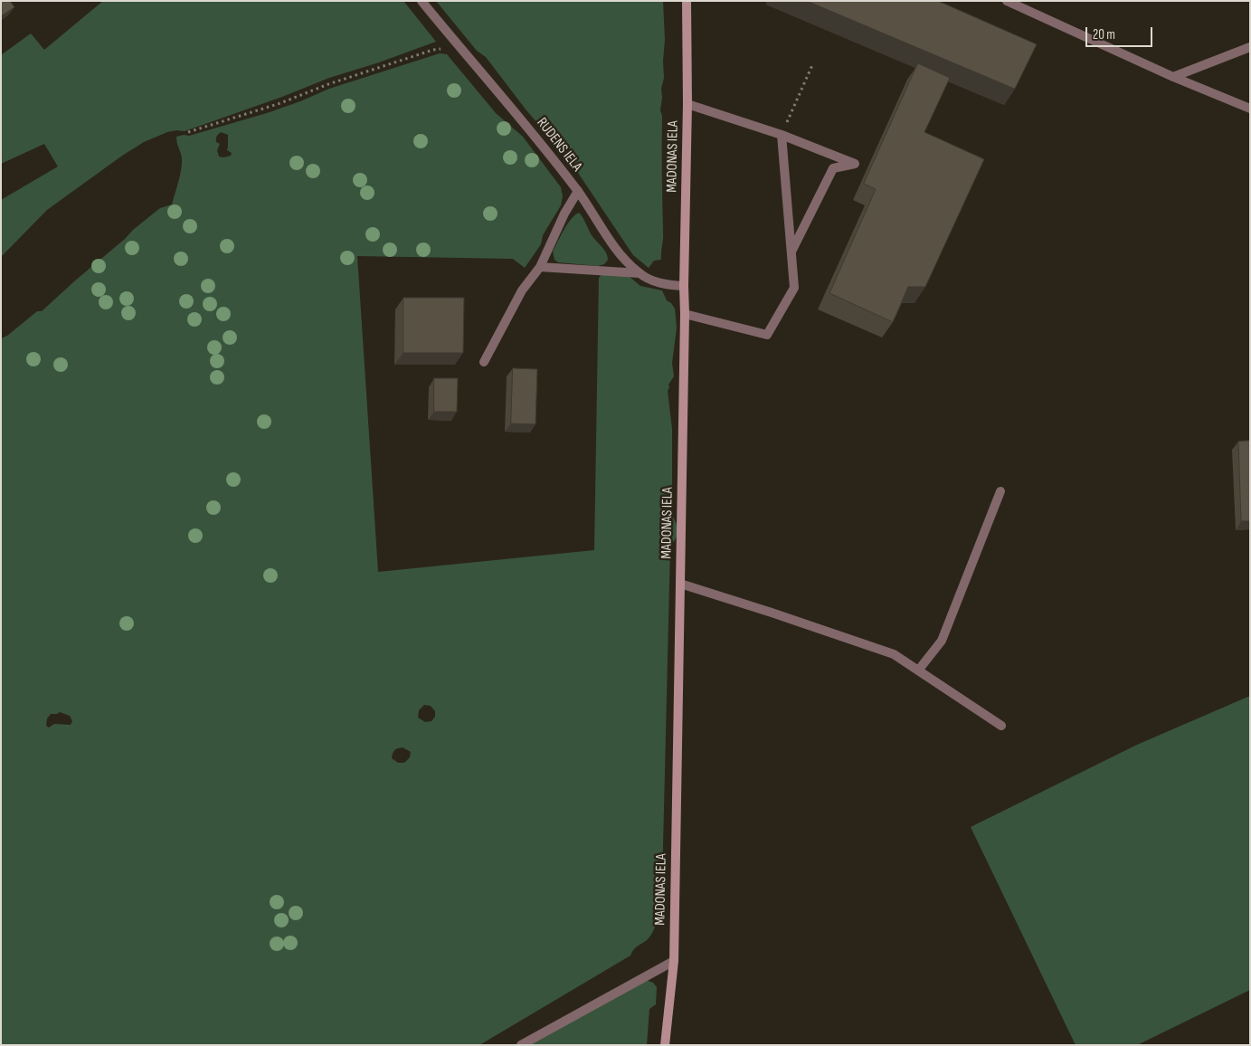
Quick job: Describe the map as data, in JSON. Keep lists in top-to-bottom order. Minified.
{"streets":{"main road":["MADONAS IELA"],"street":["RUDENS IELA"]},"crossings":[["RUDENS IELA","MADONAS IELA"]],"scale_bar":"20 m"}
